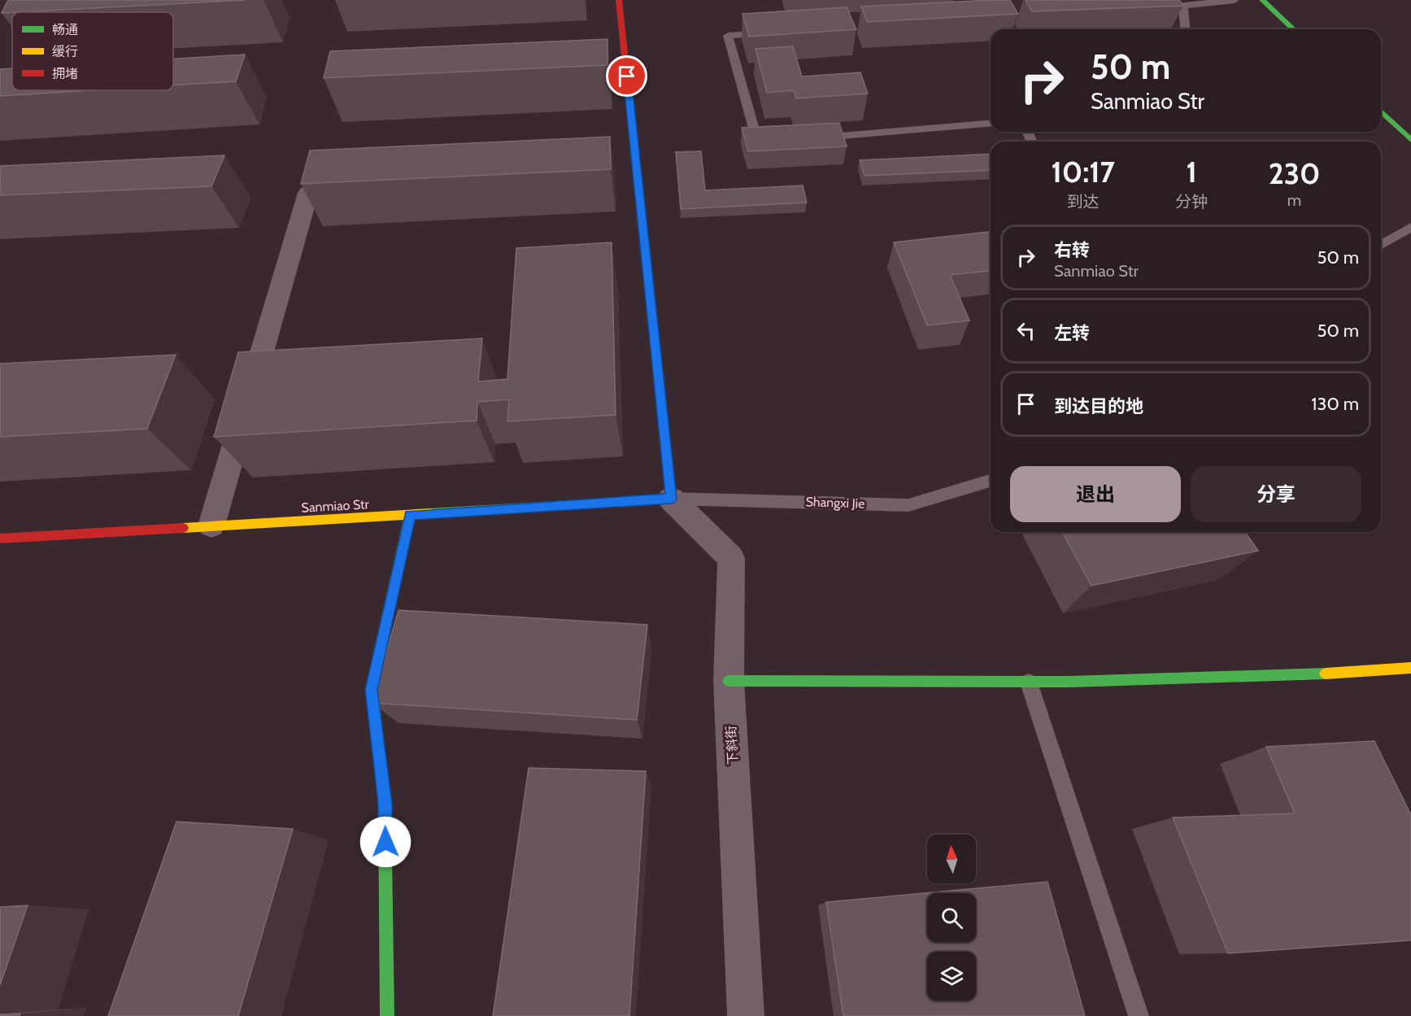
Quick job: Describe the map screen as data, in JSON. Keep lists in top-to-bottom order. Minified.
{"streets":{"street":["Sanmiao Str","下斜街"],"lane":["Shangxi Jie"]},"crossings":[["Shangxi Jie","Sanmiao Str"],["Shangxi Jie","下斜街"],["Sanmiao Str","下斜街"]],"legend":["畅通","缓行","拥堵"],"north":"top","page":{"turn":["50 m","Sanmiao Str"],"eta":["10:17","到达","1","分钟","230","m"],"list":[{"name":"右转","note":"Sanmiao Str","value":"50 m"},{"name":"左转","value":"50 m"},{"name":"到达目的地","value":"130 m"}],"buttons":["退出","分享"]}}
